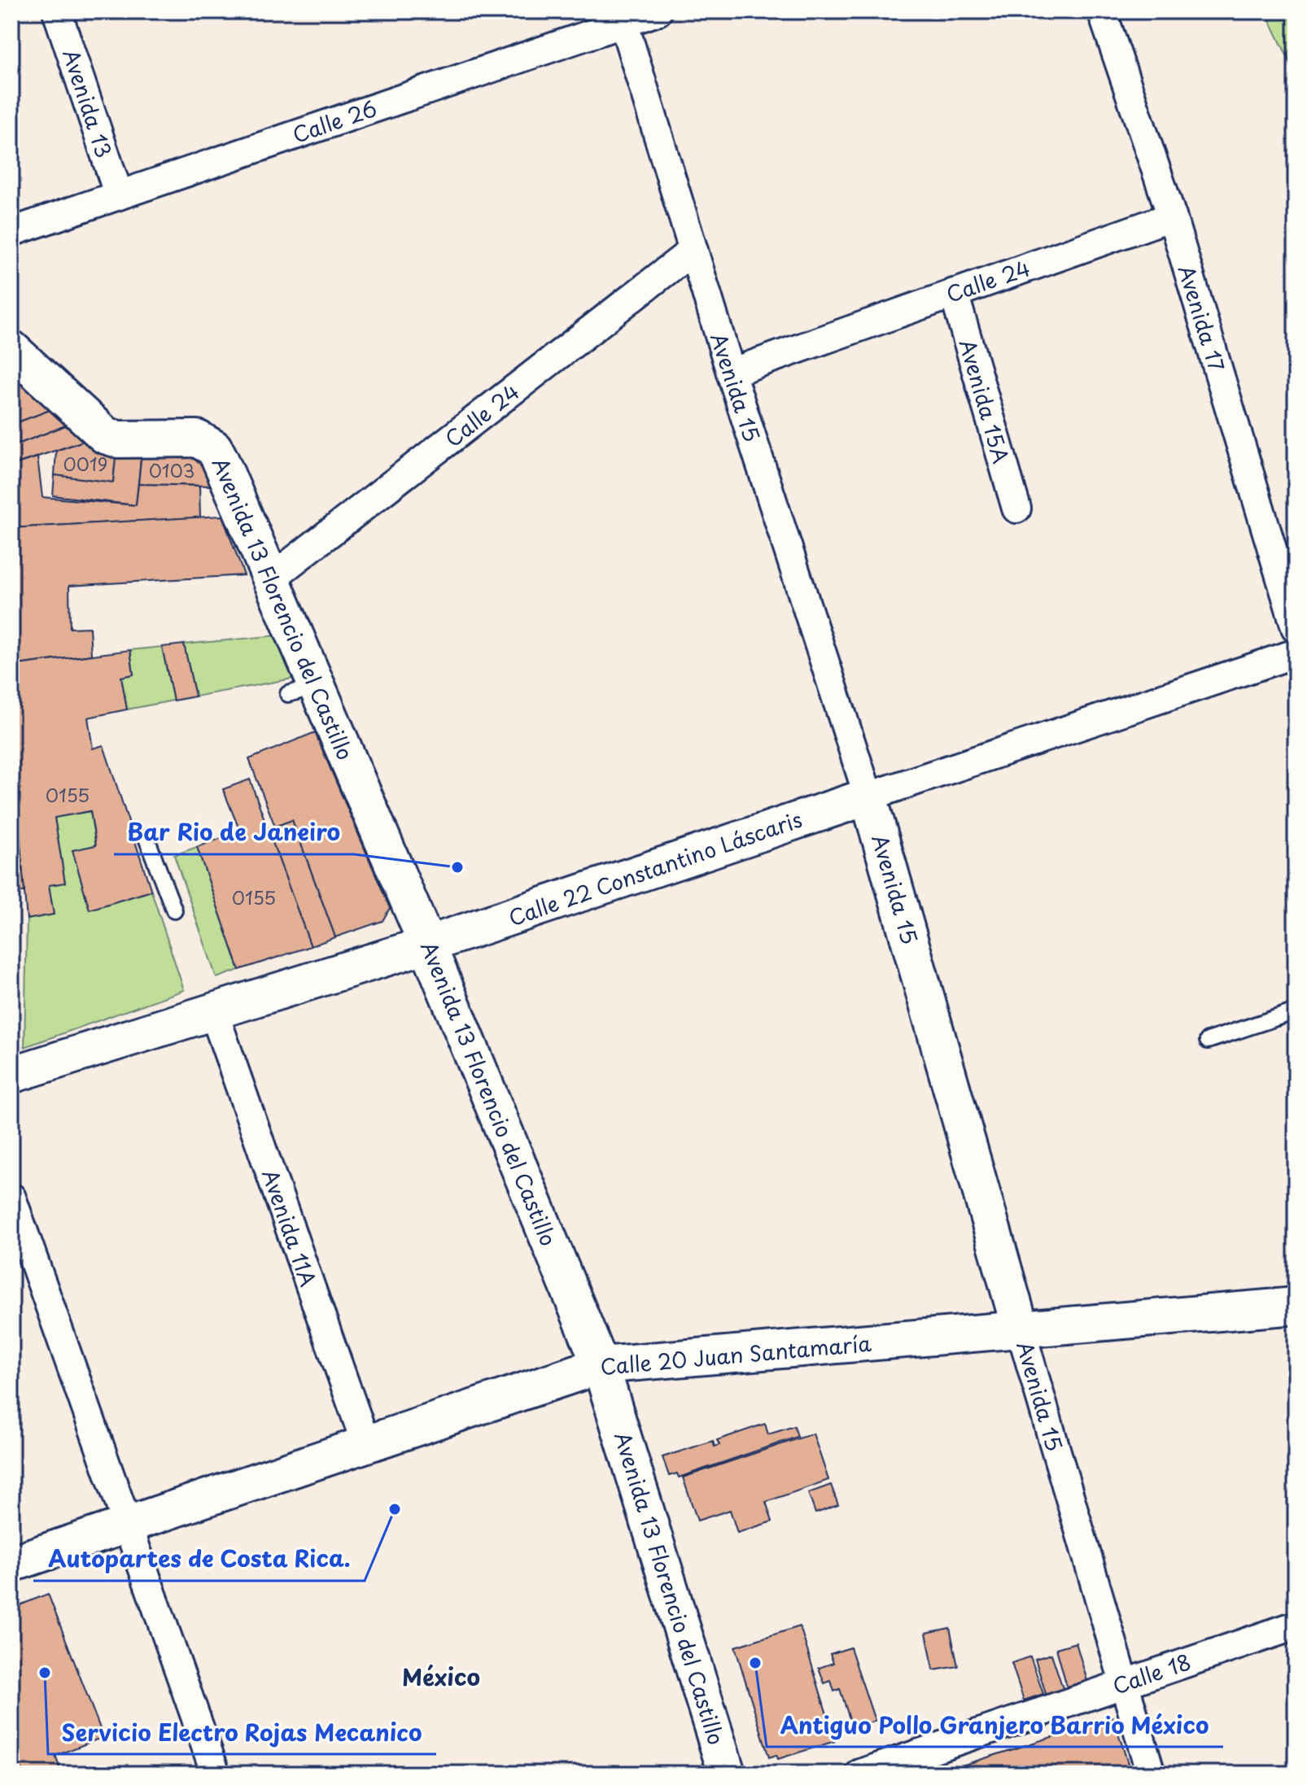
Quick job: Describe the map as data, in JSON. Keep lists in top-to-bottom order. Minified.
{"streets":{"street":["Avenida 13","Calle 26","Calle 24","Avenida 17","Avenida 15","Avenida 15A","Avenida 13 Florencio del Castillo","Calle 22 Constantino Láscaris","Avenida 11A","Calle 20 Juan Santamaría","Calle 18"]},"crossings":[["Avenida 13","Calle 26"],["Calle 26","Avenida 15"],["Calle 24","Avenida 17"],["Calle 24","Avenida 15"],["Calle 24","Avenida 15A"],["Calle 24","Avenida 13 Florencio del Castillo"],["Avenida 15","Calle 22 Constantino Láscaris"],["Avenida 15","Calle 20 Juan Santamaría"],["Avenida 15","Calle 18"],["Avenida 13 Florencio del Castillo","Calle 22 Constantino Láscaris"],["Avenida 13 Florencio del Castillo","Calle 20 Juan Santamaría"],["Calle 22 Constantino Láscaris","Avenida 11A"],["Avenida 11A","Calle 20 Juan Santamaría"]],"districts":["México"],"places":["Bar Rio de Janeiro","Autopartes de Costa Rica.","Antiguo Pollo Granjero Barrio México","Servicio Electro Rojas Mecanico"],"house_numbers":["0019","0103","0155","0155"]}
